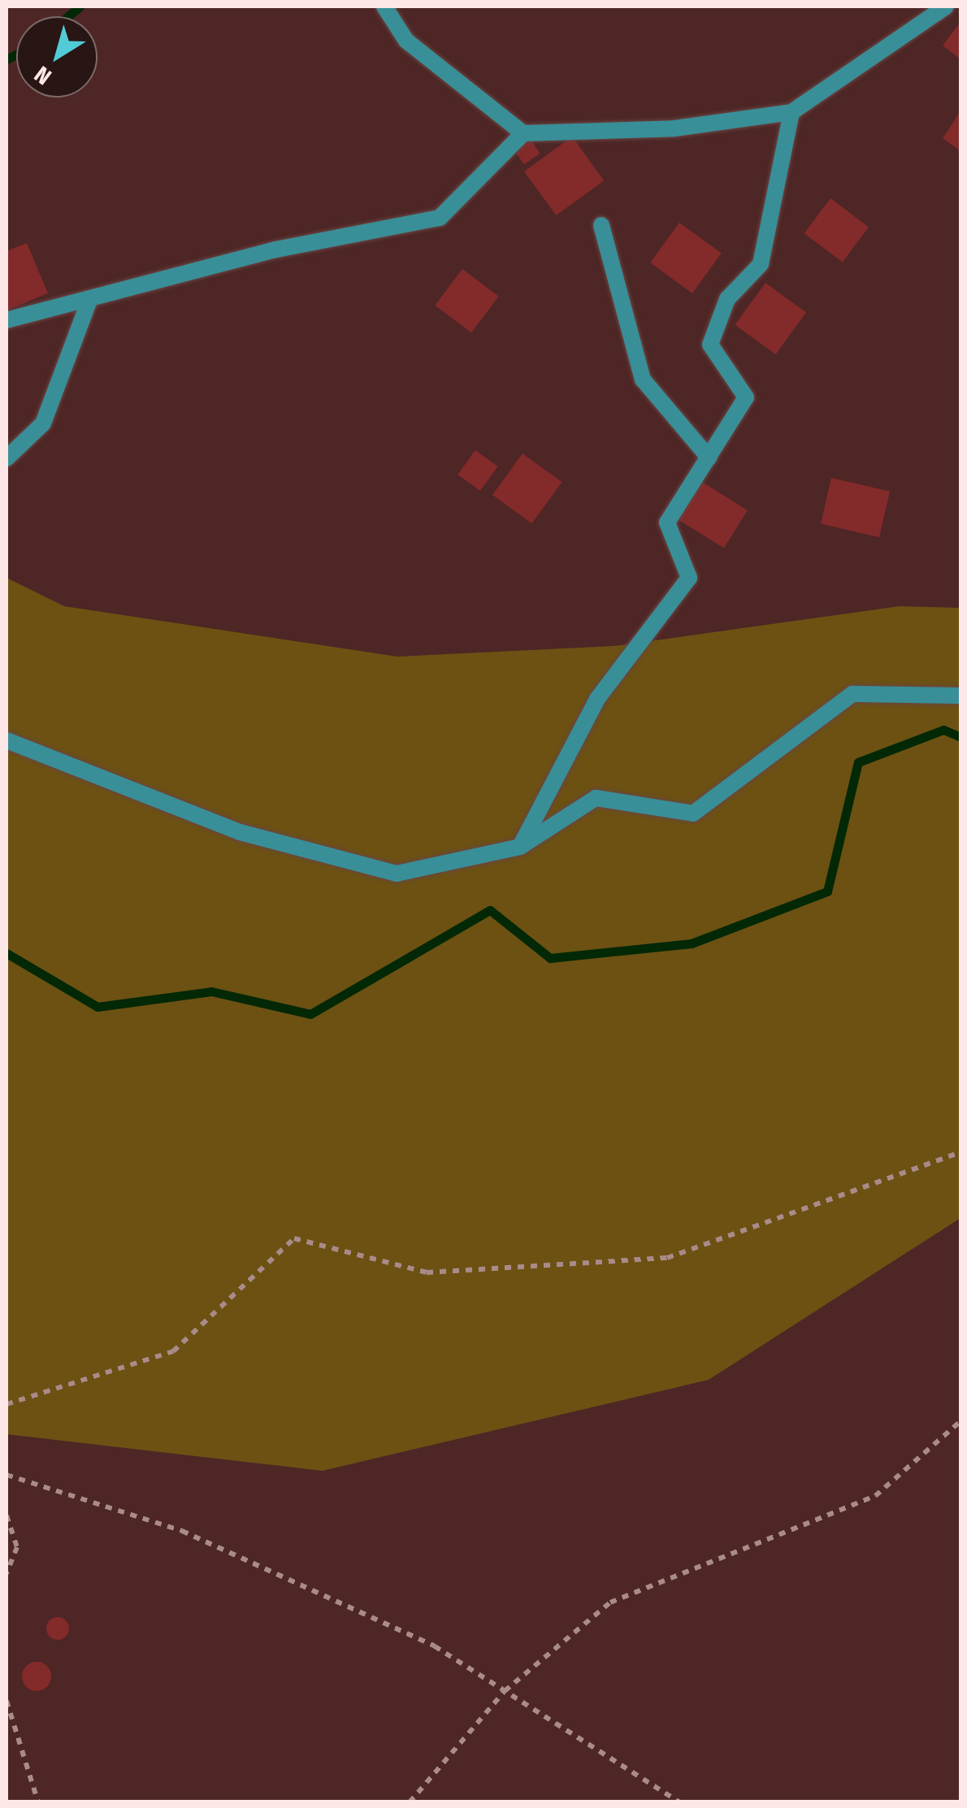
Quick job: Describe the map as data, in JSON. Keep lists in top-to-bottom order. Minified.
{"north":"bottom left"}
